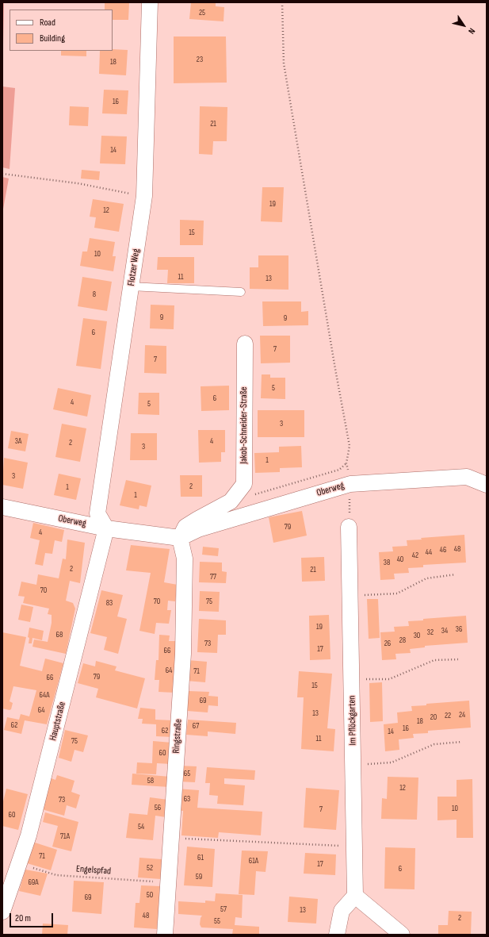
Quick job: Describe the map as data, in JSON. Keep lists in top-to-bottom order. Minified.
{"streets":{"street":["Flotzer Weg","Jakob-Schneider-Straße","Oberweg","Im Pflöckgarten","Hauptstraße","Ringstraße"],"path":["Engelspfad"]},"crossings":[["Flotzer Weg","Oberweg"],["Flotzer Weg","Hauptstraße"],["Jakob-Schneider-Straße","Oberweg"],["Jakob-Schneider-Straße","Ringstraße"],["Oberweg","Hauptstraße"],["Oberweg","Ringstraße"],["Hauptstraße","Engelspfad"],["Ringstraße","Engelspfad"]],"house_numbers":["25","23","18","16","21","14","19","12","15","10","11","13","8","9","9","6","7","7","5","6","4","5","3","3A","4","2","3","1","3","2","1","1","79","4","48","46","44","42","40","38","2","21","77","70","70","75","83","19","36","34","32","68","30","28","73","26","17","66","64","71","79","66","15","64A","69","64","13","24","22","20","18","62","67","16","62","14","11","75","60","65","58","12","63","73","56","10","7","60","54","71A","71","61","61A","17","52","6","59","69A","50","69","57","13","48","2","55"],"legend":["Road","Building"],"scale_bar":"20 m","north":"bottom right"}
